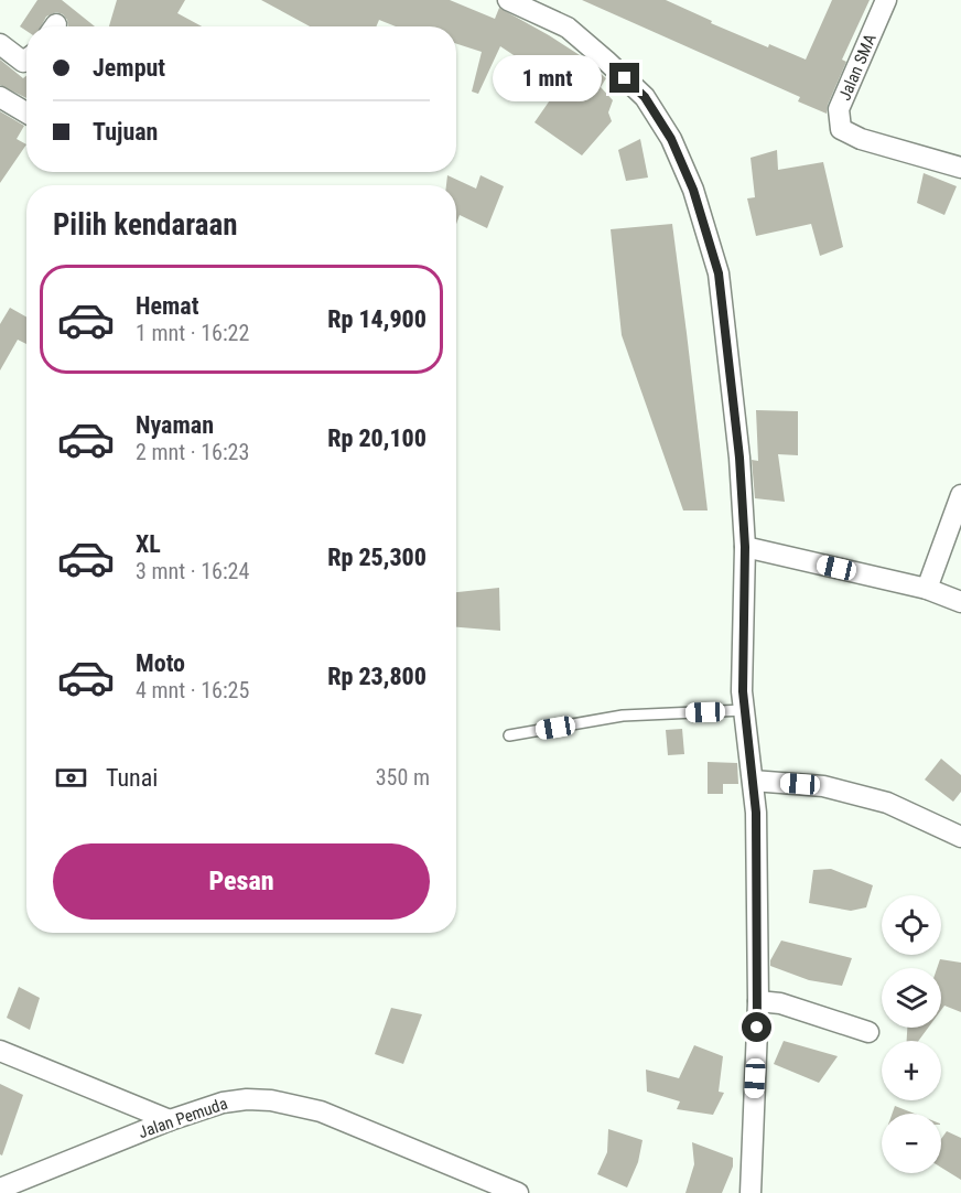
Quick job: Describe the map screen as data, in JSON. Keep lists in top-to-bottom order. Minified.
{"streets":{"street":["Jalan SMA","Jalan Pemuda"]},"page":{"banner":["Jemput","Tujuan"],"bubble":"1 mnt","heading":"Pilih kendaraan","list":[{"name":"Hemat","note":"1 mnt · 16:22","value":"Rp 14,900"},{"name":"Nyaman","note":"2 mnt · 16:23","value":"Rp 20,100"},{"name":"XL","note":"3 mnt · 16:24","value":"Rp 25,300"},{"name":"Moto","note":"4 mnt · 16:25","value":"Rp 23,800"}],"pay":["Tunai","350 m"],"buttons":"Pesan","map_buttons":["+","−"]}}
